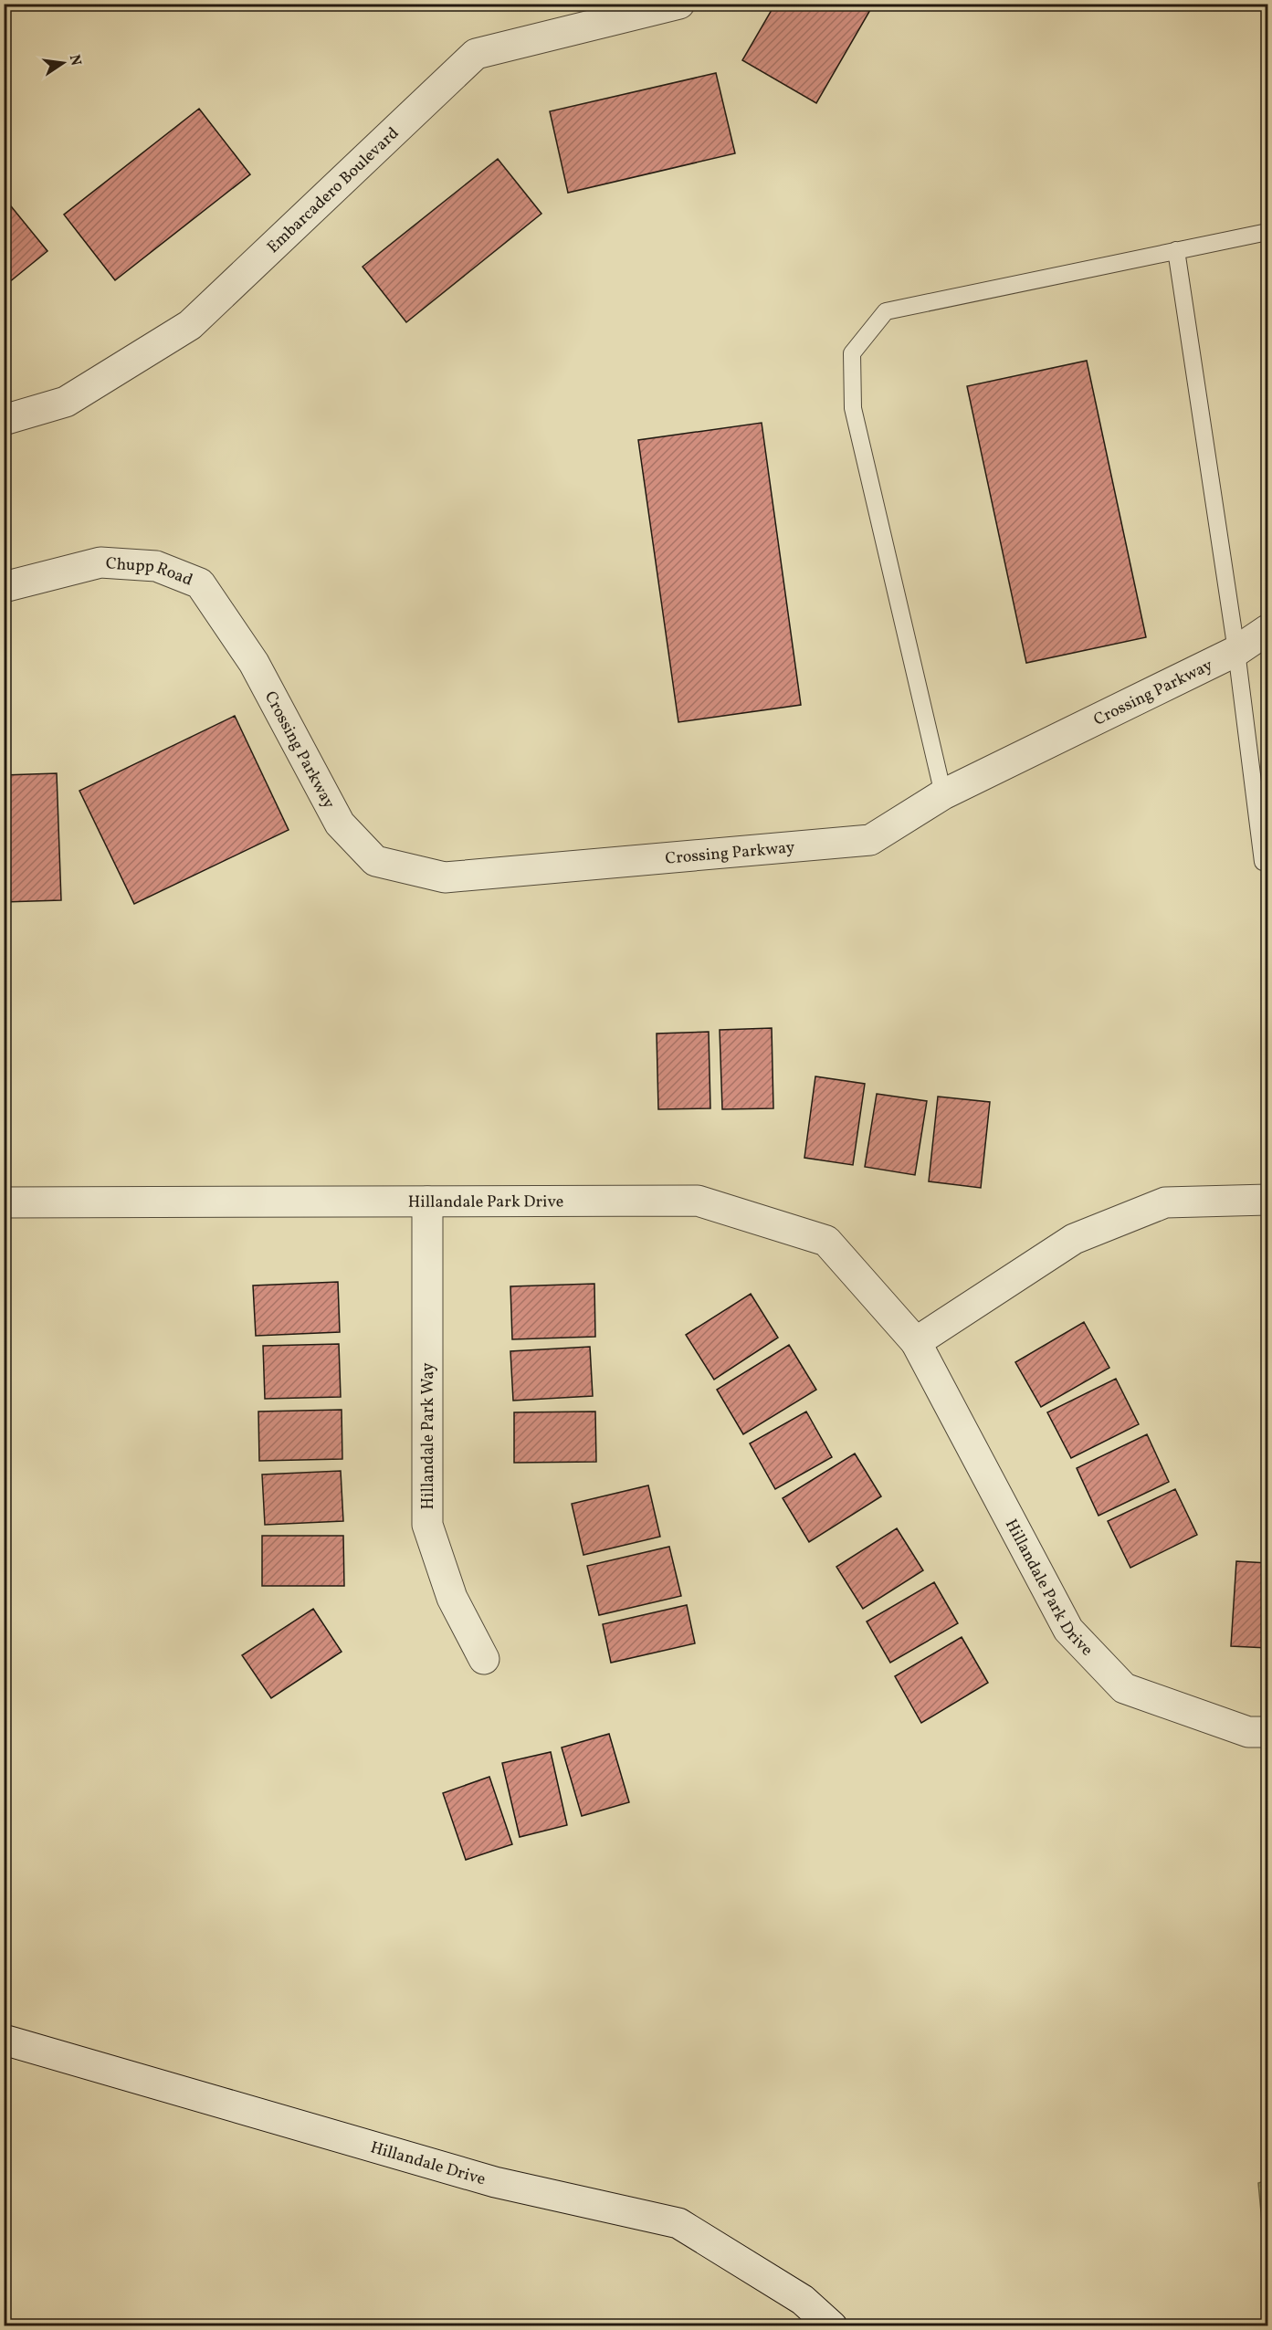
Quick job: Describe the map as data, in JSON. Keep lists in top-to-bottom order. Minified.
{"streets":{"street":["Embarcadero Boulevard","Chupp Road","Crossing Parkway","Hillandale Park Drive","Hillandale Park Way","Hillandale Drive"]},"crossings":[["Chupp Road","Crossing Parkway"],["Hillandale Park Drive","Hillandale Park Way"]],"north":"right"}
